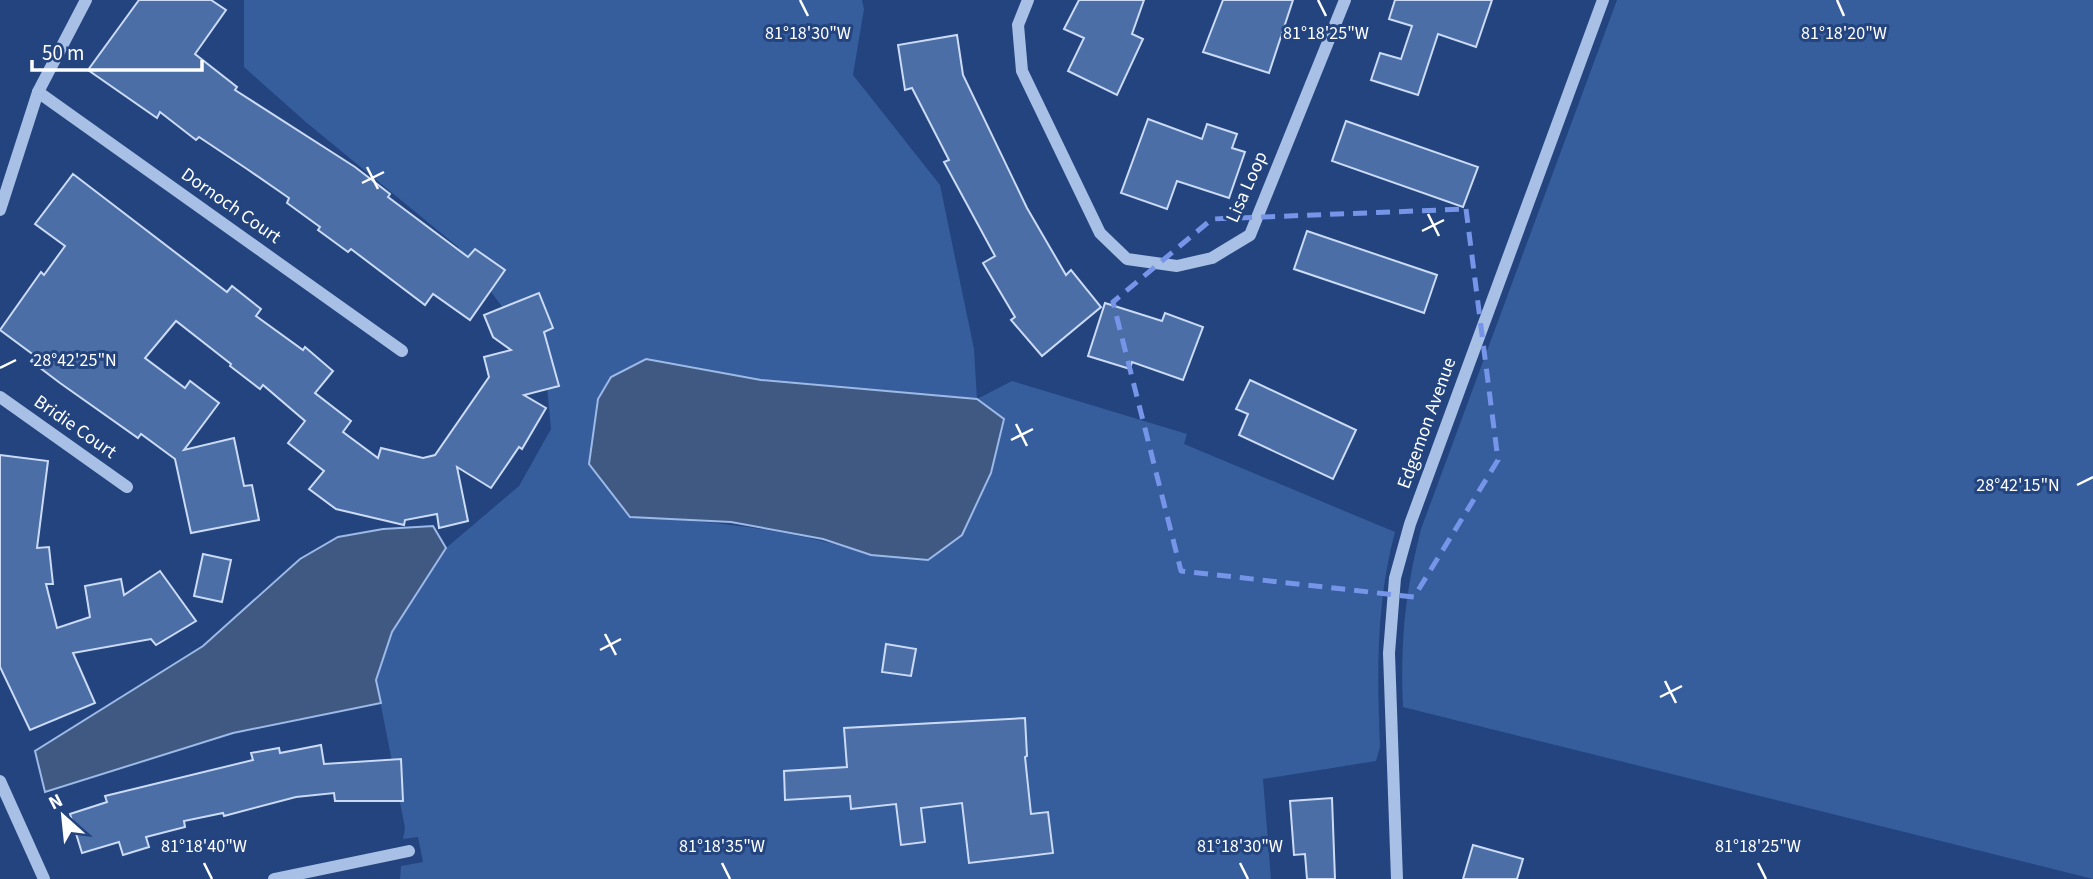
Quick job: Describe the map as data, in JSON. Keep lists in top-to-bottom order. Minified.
{"streets":{"street":["Lisa Loop","Dornoch Court","Edgemon Avenue","Bridie Court"]},"scale_bar":"50 m","north":"top left","coordinates":["81°18'30\"W","81°18'25\"W","81°18'20\"W","28°42'25\"N","28°42'15\"N","81°18'40\"W","81°18'35\"W"]}
